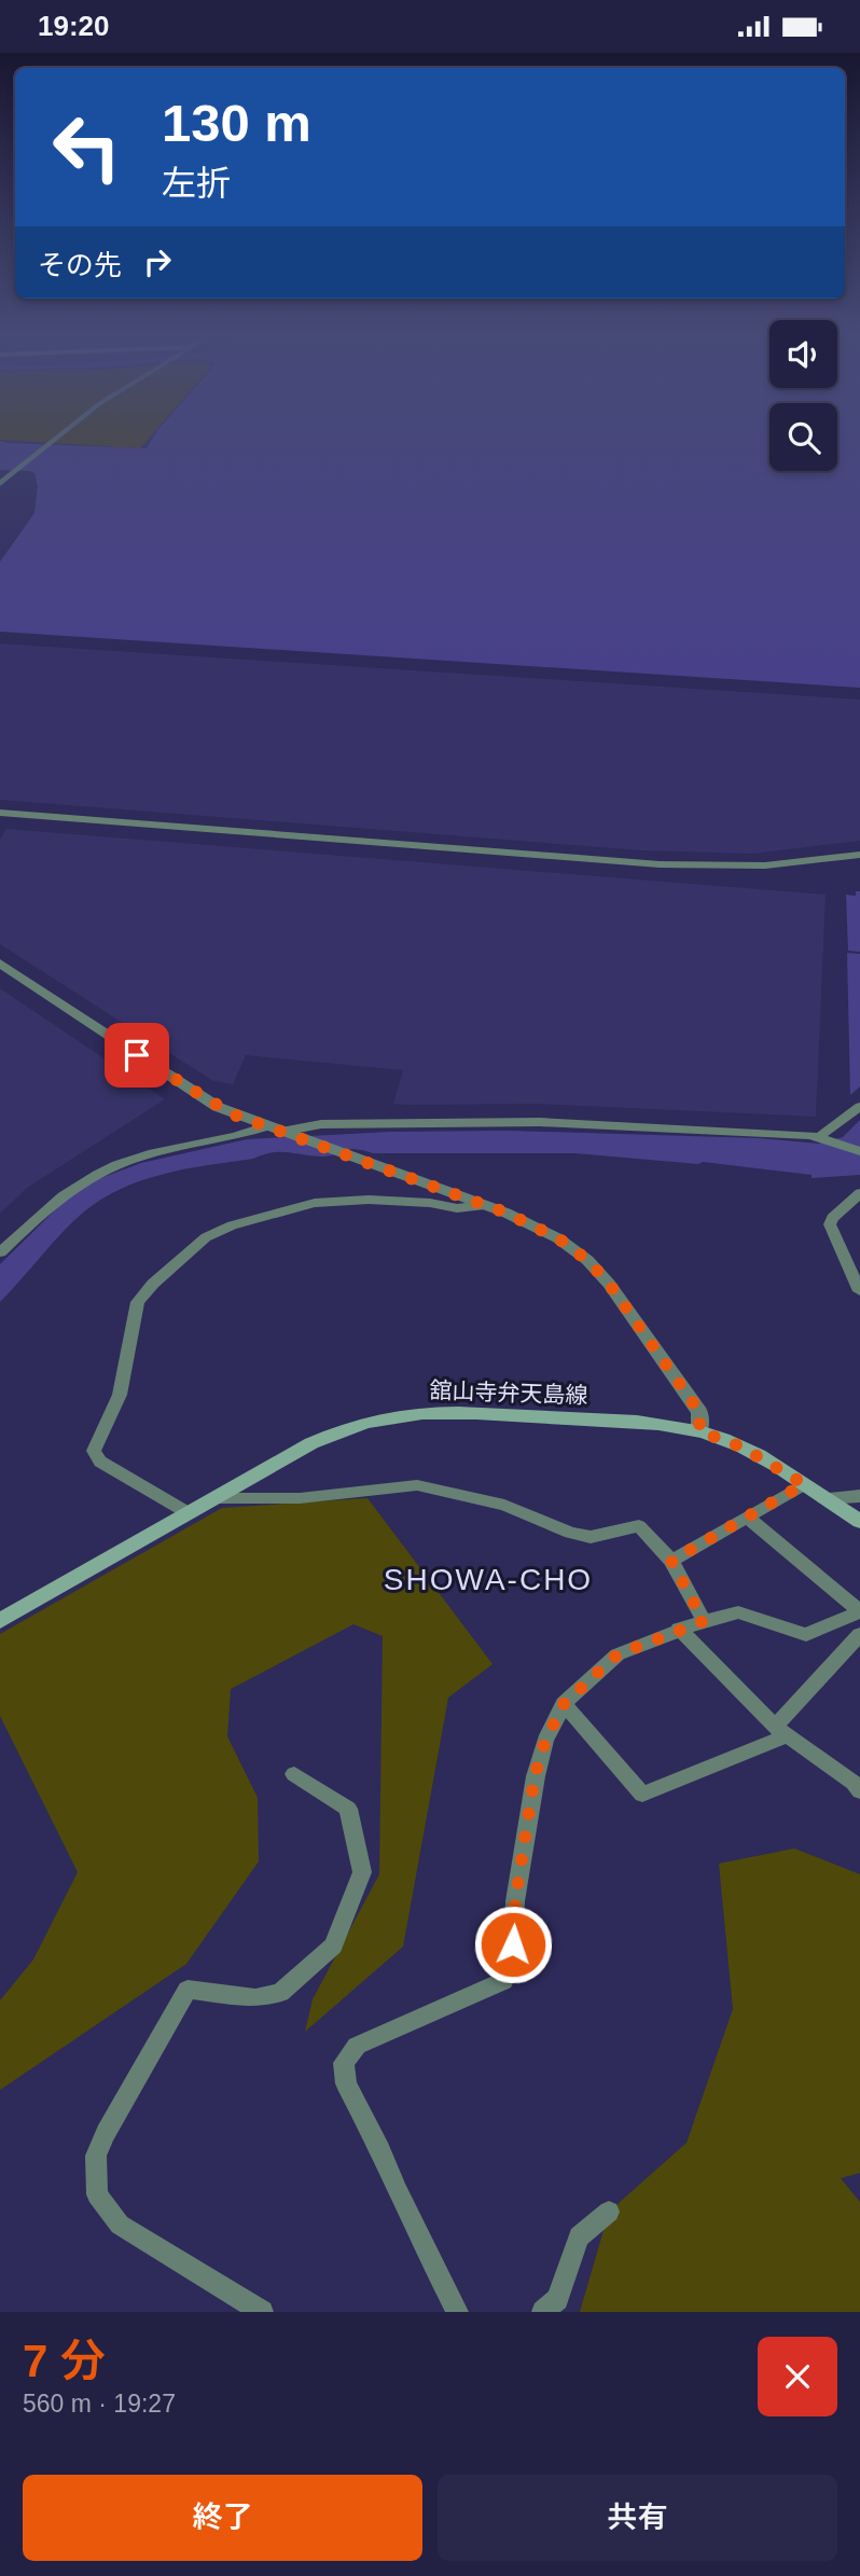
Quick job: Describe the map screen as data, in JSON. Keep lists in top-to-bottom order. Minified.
{"streets":{"main road":["舘山寺弁天島線"]},"districts":["SHOWA-CHO"],"page":{"status":"19:20","turn":["130 m","左折"],"then":"その先","heading":["7 分","560 m · 19:27"],"buttons":["終了","共有"]}}
